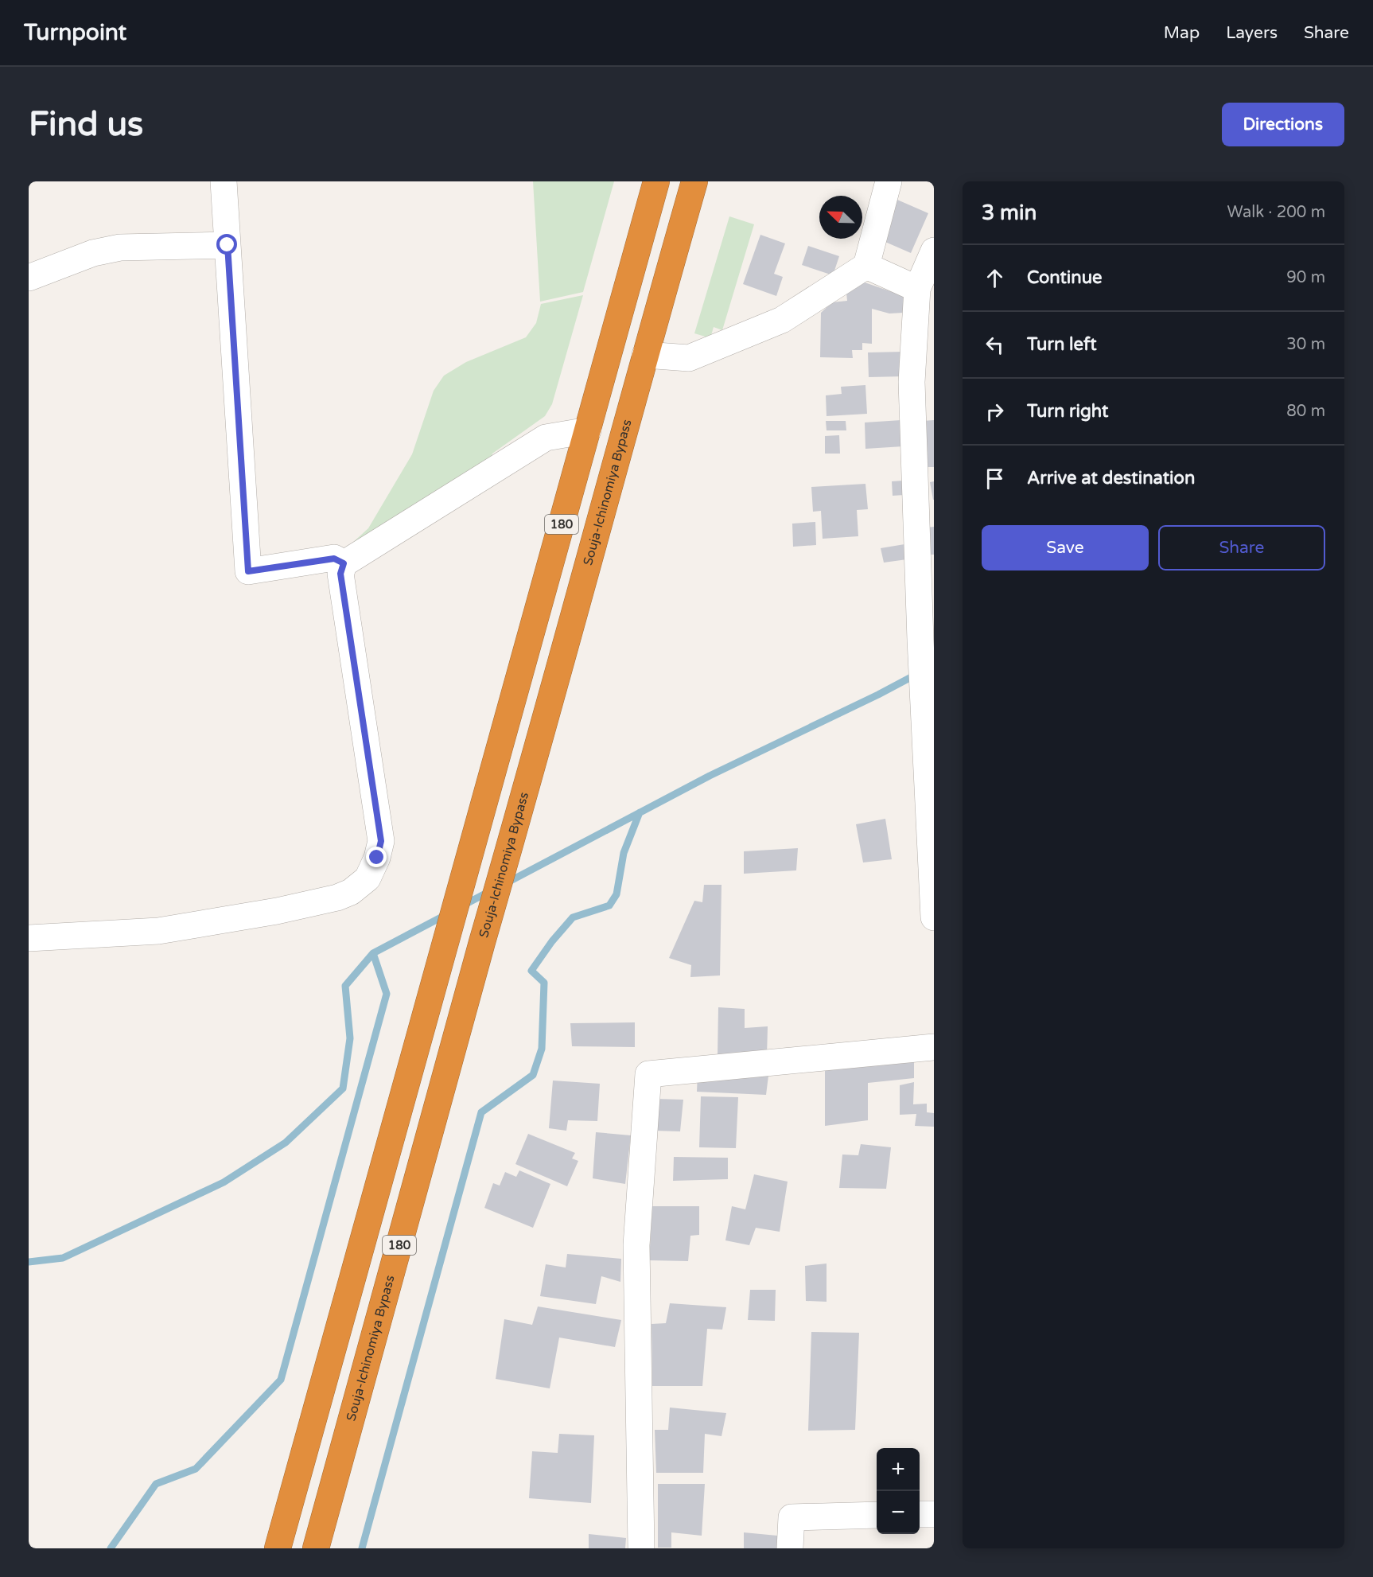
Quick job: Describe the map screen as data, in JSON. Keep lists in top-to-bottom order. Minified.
{"streets":{"highway":["Souja-Ichinomiya Bypass","180"]},"north":"top left","page":{"header":"Turnpoint","nav":["Map","Layers","Share"],"buttons":["Directions",["Save","Share"]],"title":"Find us","heading":["3 min","Walk · 200 m"],"list":[["Continue","90 m"],["Turn left","30 m"],["Turn right","80 m"],"Arrive at destination"],"map_buttons":["+","−"]}}
